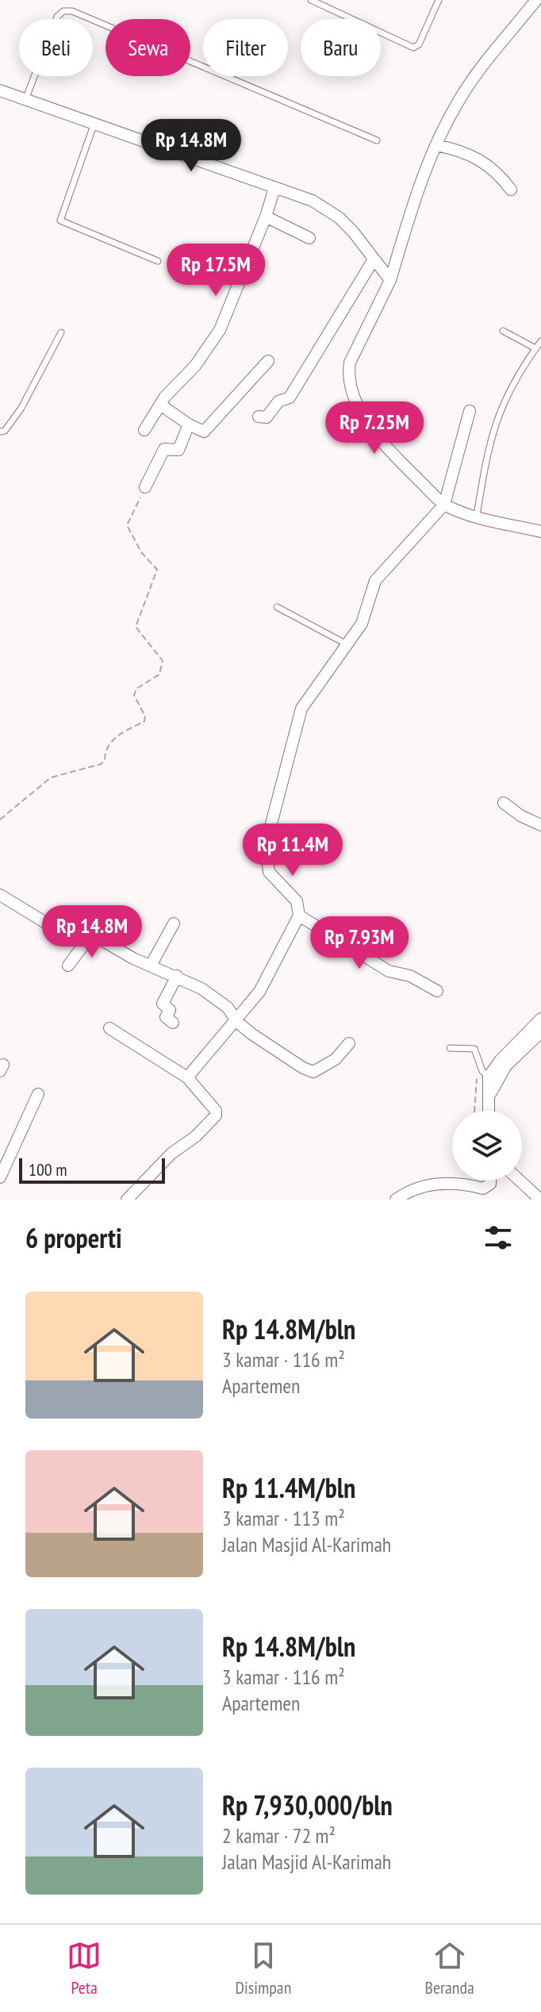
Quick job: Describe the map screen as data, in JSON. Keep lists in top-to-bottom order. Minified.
{"scale_bar":"100 m","page":{"chip":["Beli","Sewa","Filter","Baru"],"price":["Rp 14.8M","Rp 17.5M","Rp 7.25M","Rp 11.4M","Rp 14.8M","Rp 7.93M"],"scale":"100 m","heading":"6 properti","list":[{"name":"Rp 14.8M/bln","note":"3 kamar · 116 m² · Apartemen"},{"name":"Rp 11.4M/bln","note":"3 kamar · 113 m² · Jalan Masjid Al-Karimah"},{"name":"Rp 14.8M/bln","note":"3 kamar · 116 m² · Apartemen"},{"name":"Rp 7,930,000/bln","note":"2 kamar · 72 m² · Jalan Masjid Al-Karimah"}],"tabs":["Peta","Disimpan","Beranda"]}}
